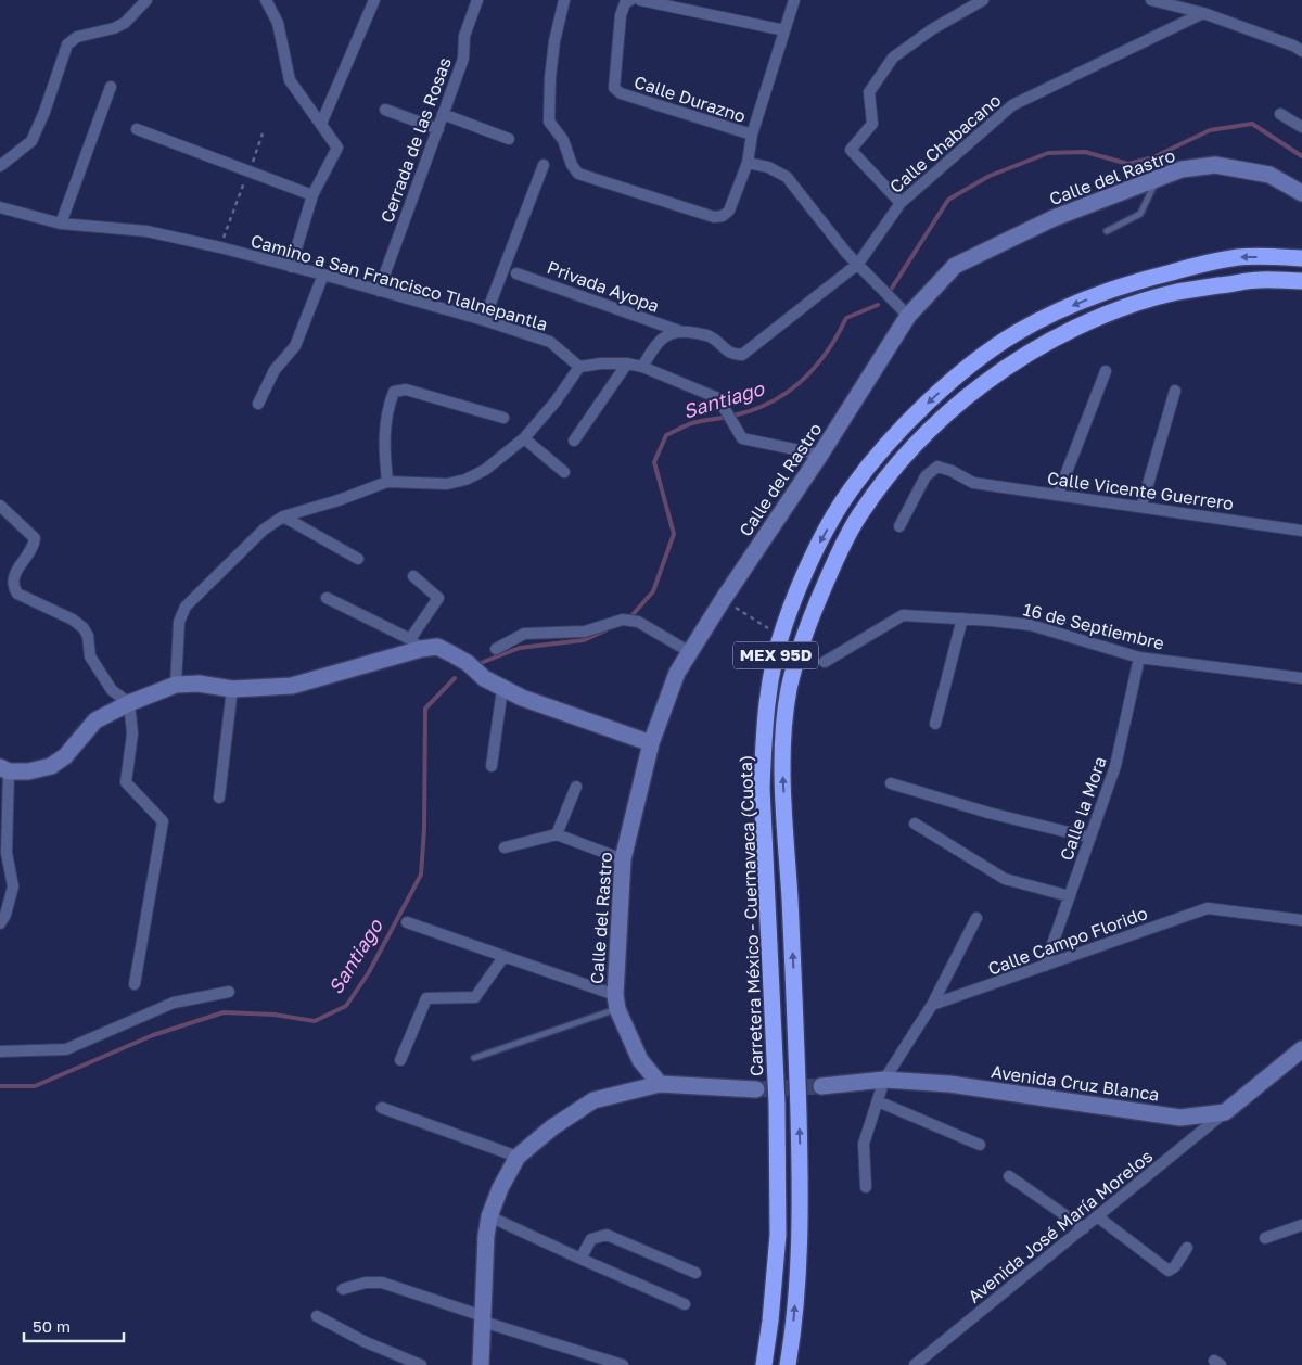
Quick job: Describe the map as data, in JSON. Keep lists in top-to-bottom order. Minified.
{"streets":{"highway":["MEX 95D","Carretera México - Cuernavaca (Cuota)"],"main road":["Calle del Rastro","Avenida Cruz Blanca"],"street":["Calle Durazno","Cerrada de las Rosas","Calle Chabacano","Camino a San Francisco Tlalnepantla","Privada Ayopa","Calle Vicente Guerrero","16 de Septiembre","Calle la Mora","Calle Campo Florido","Avenida José María Morelos"]},"crossings":[["Cerrada de las Rosas","Camino a San Francisco Tlalnepantla"],["Calle Chabacano","Privada Ayopa"],["16 de Septiembre","Calle la Mora"],["Calle la Mora","Calle Campo Florido"],["Avenida Cruz Blanca","Avenida José María Morelos"]],"one_way":["Carretera México - Cuernavaca (Cuota)"],"water":["Santiago"],"scale_bar":"50 m"}
